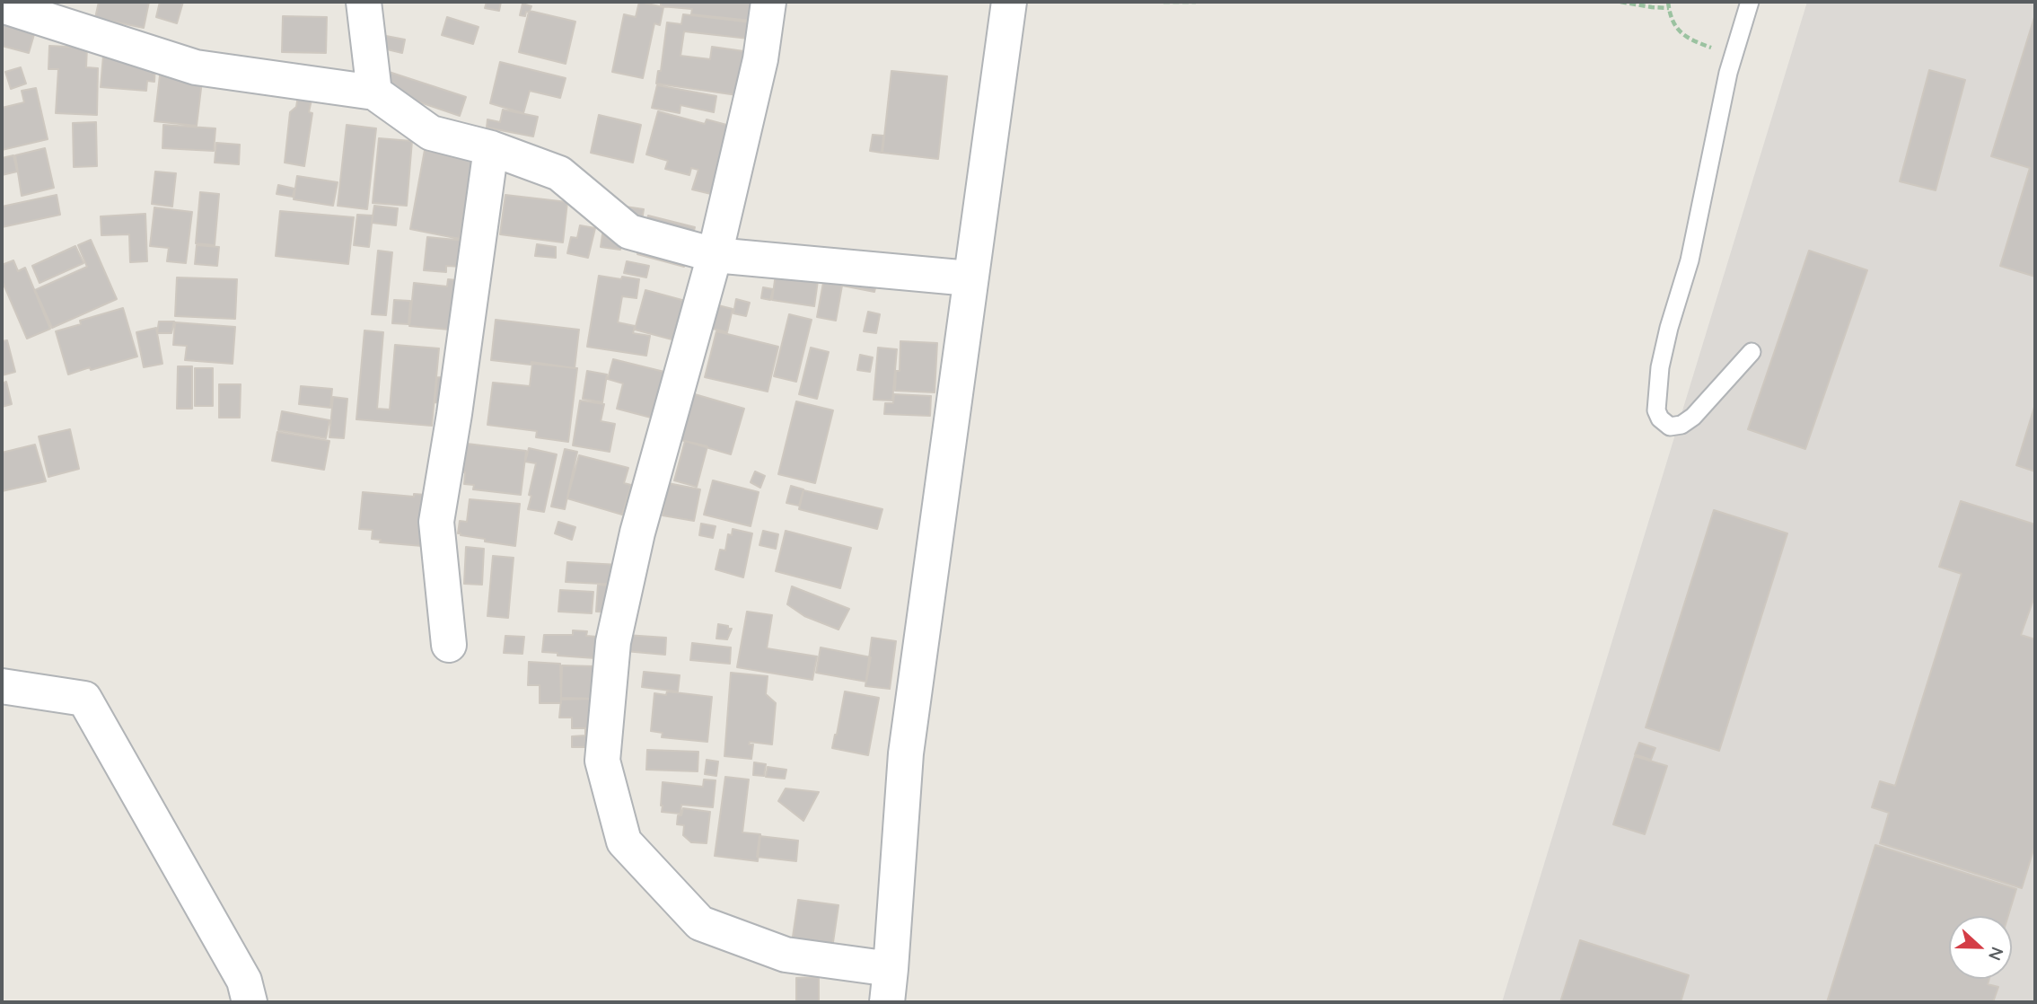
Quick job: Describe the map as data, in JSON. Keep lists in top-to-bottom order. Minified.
{"north":"right"}
